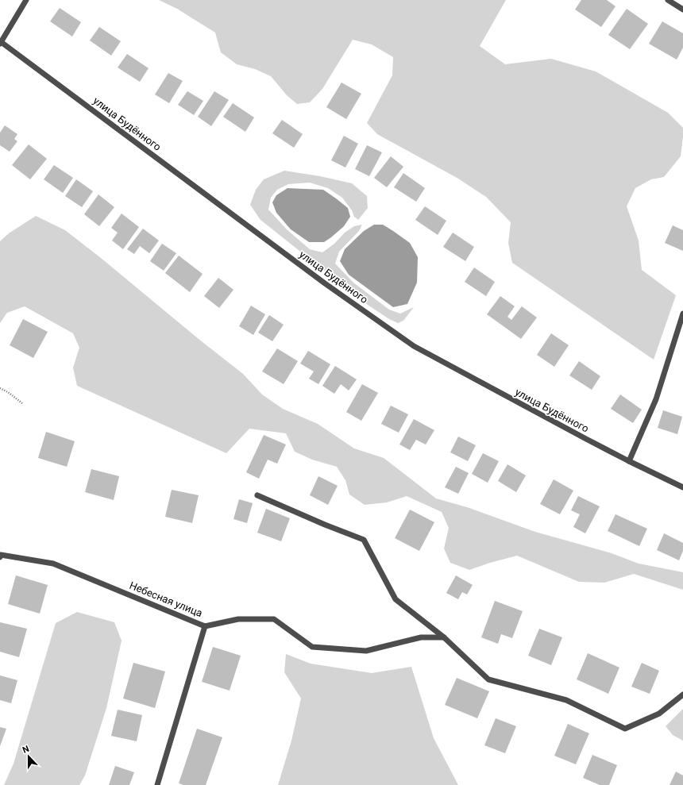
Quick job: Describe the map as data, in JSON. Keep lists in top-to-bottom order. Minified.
{"streets":{"street":["улица Будённого","Небесная улица"]},"north":"top"}
